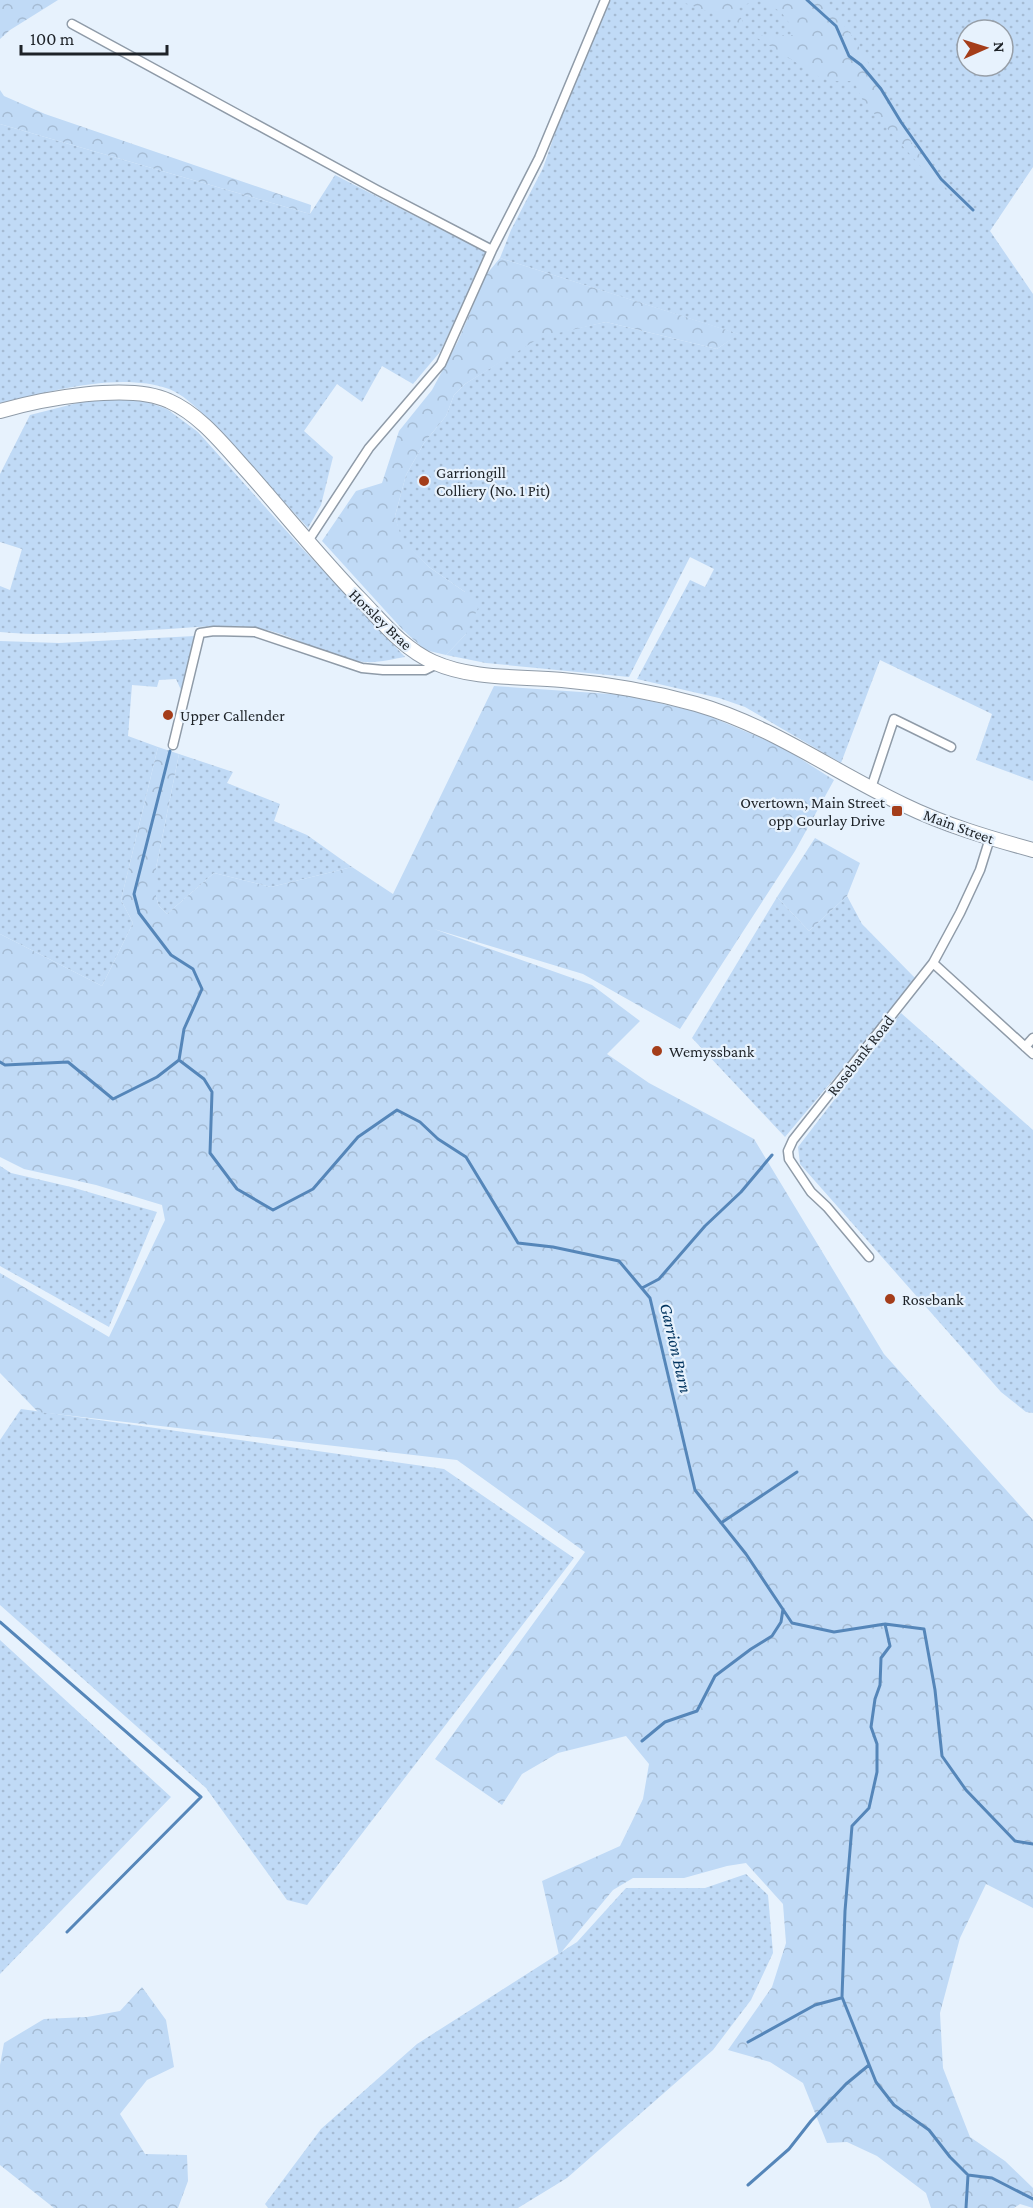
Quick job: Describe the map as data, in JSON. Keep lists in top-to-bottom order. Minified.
{"streets":{"main road":["Horsley Brae","Main Street"],"street":["Rosebank Road"]},"crossings":[["Horsley Brae","Main Street"],["Main Street","Rosebank Road"]],"water":["Garrion Burn"],"places":{"other":["Garriongill Colliery (No. 1 Pit)","Upper Callender","Wemyssbank","Rosebank"],"transit":["Overtown, Main Street opp Gourlay Drive"]},"scale_bar":"100 m","north":"right"}
